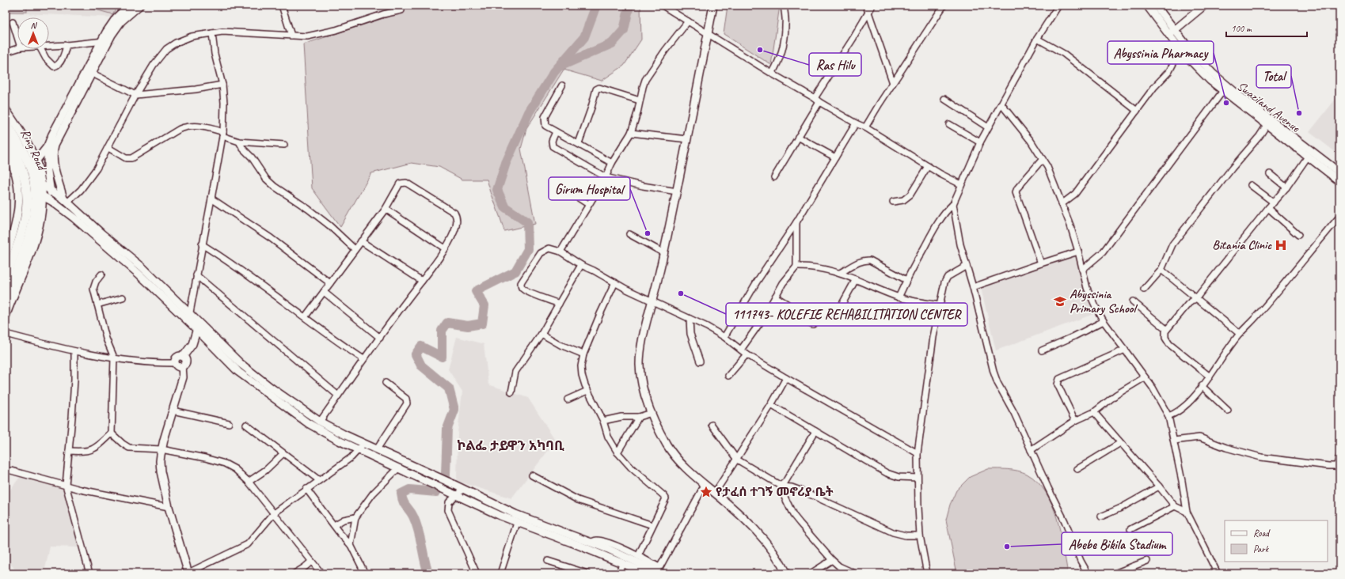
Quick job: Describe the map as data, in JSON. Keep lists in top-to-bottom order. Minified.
{"streets":{"highway":["Ring Road"],"main road":["Swaziland Avenue"]},"districts":["ኮልፌ ታይዋን አካባቢ"],"places":{"other":["Ras Hilu","Abyssinia Pharmacy","Total","Girum Hospital","111743- KOLEFIE REHABILITATION CENTER","Abebe Bikila Stadium"],"hospital":["Bitania Clinic"],"school or university":["Abyssinia Primary School"],"place":["የታፈሰ ተገኝ መኖሪያ ቤት"]},"legend":["Road","Park"],"scale_bar":"100 m","north":"top"}
